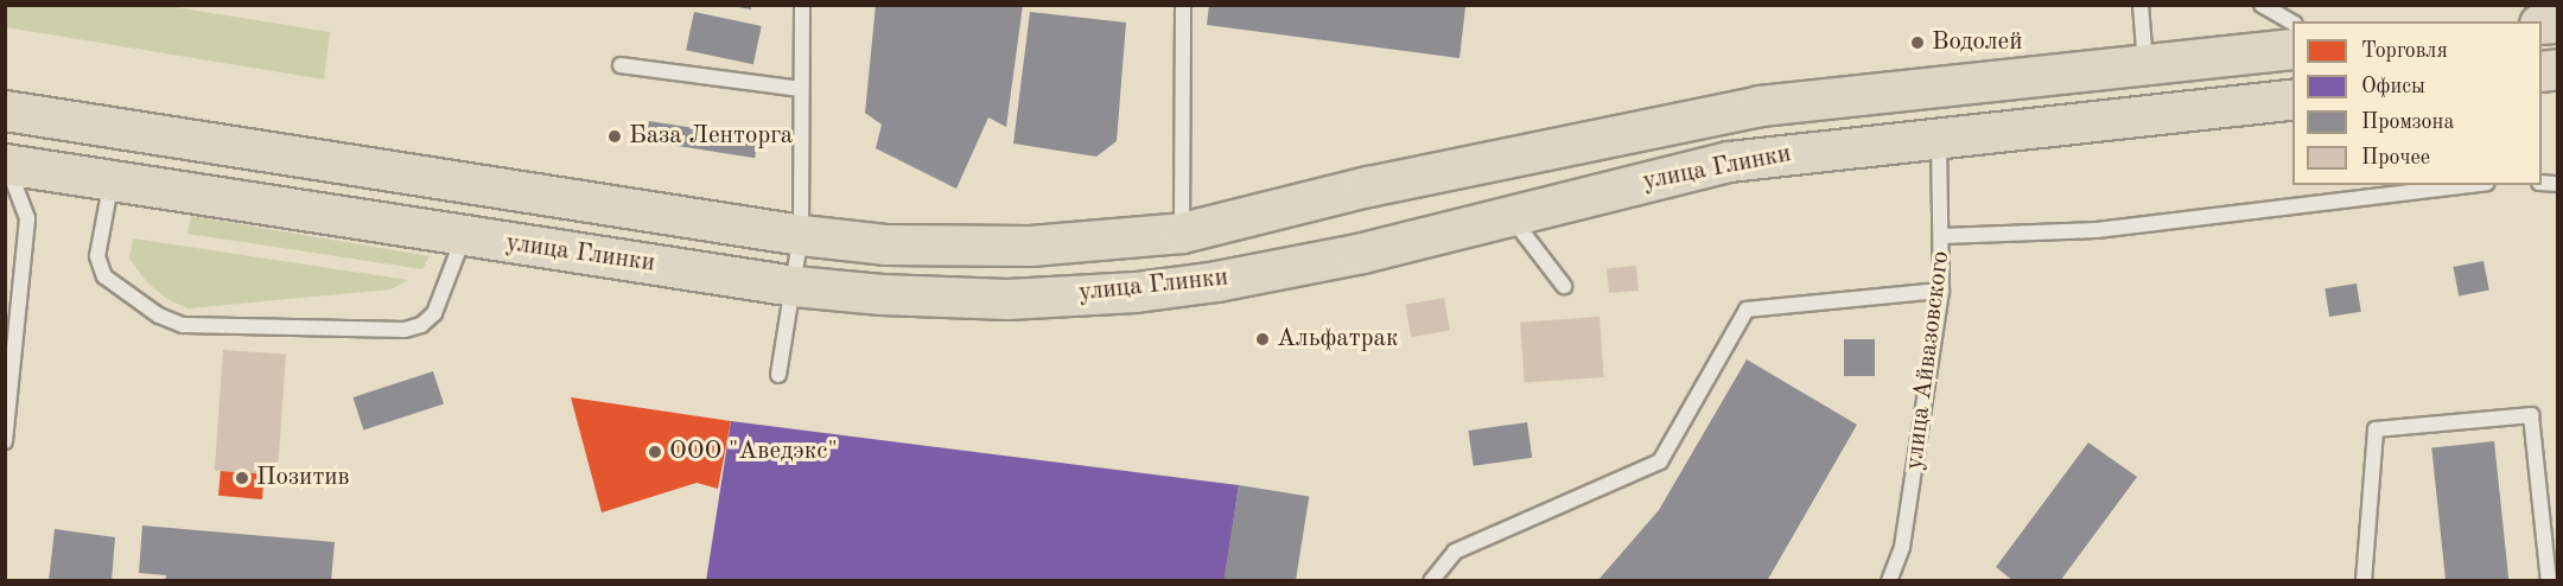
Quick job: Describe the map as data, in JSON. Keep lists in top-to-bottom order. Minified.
{"streets":{"highway":["улица Глинки"],"lane":["улица Айвазовского"]},"crossings":[["улица Глинки","улица Айвазовского"]],"places":["Водолей","База Ленторга","Альфатрак","ООО \"Аведэкс\"","Позитив"],"legend":["Торговля","Офисы","Промзона","Прочее"]}
